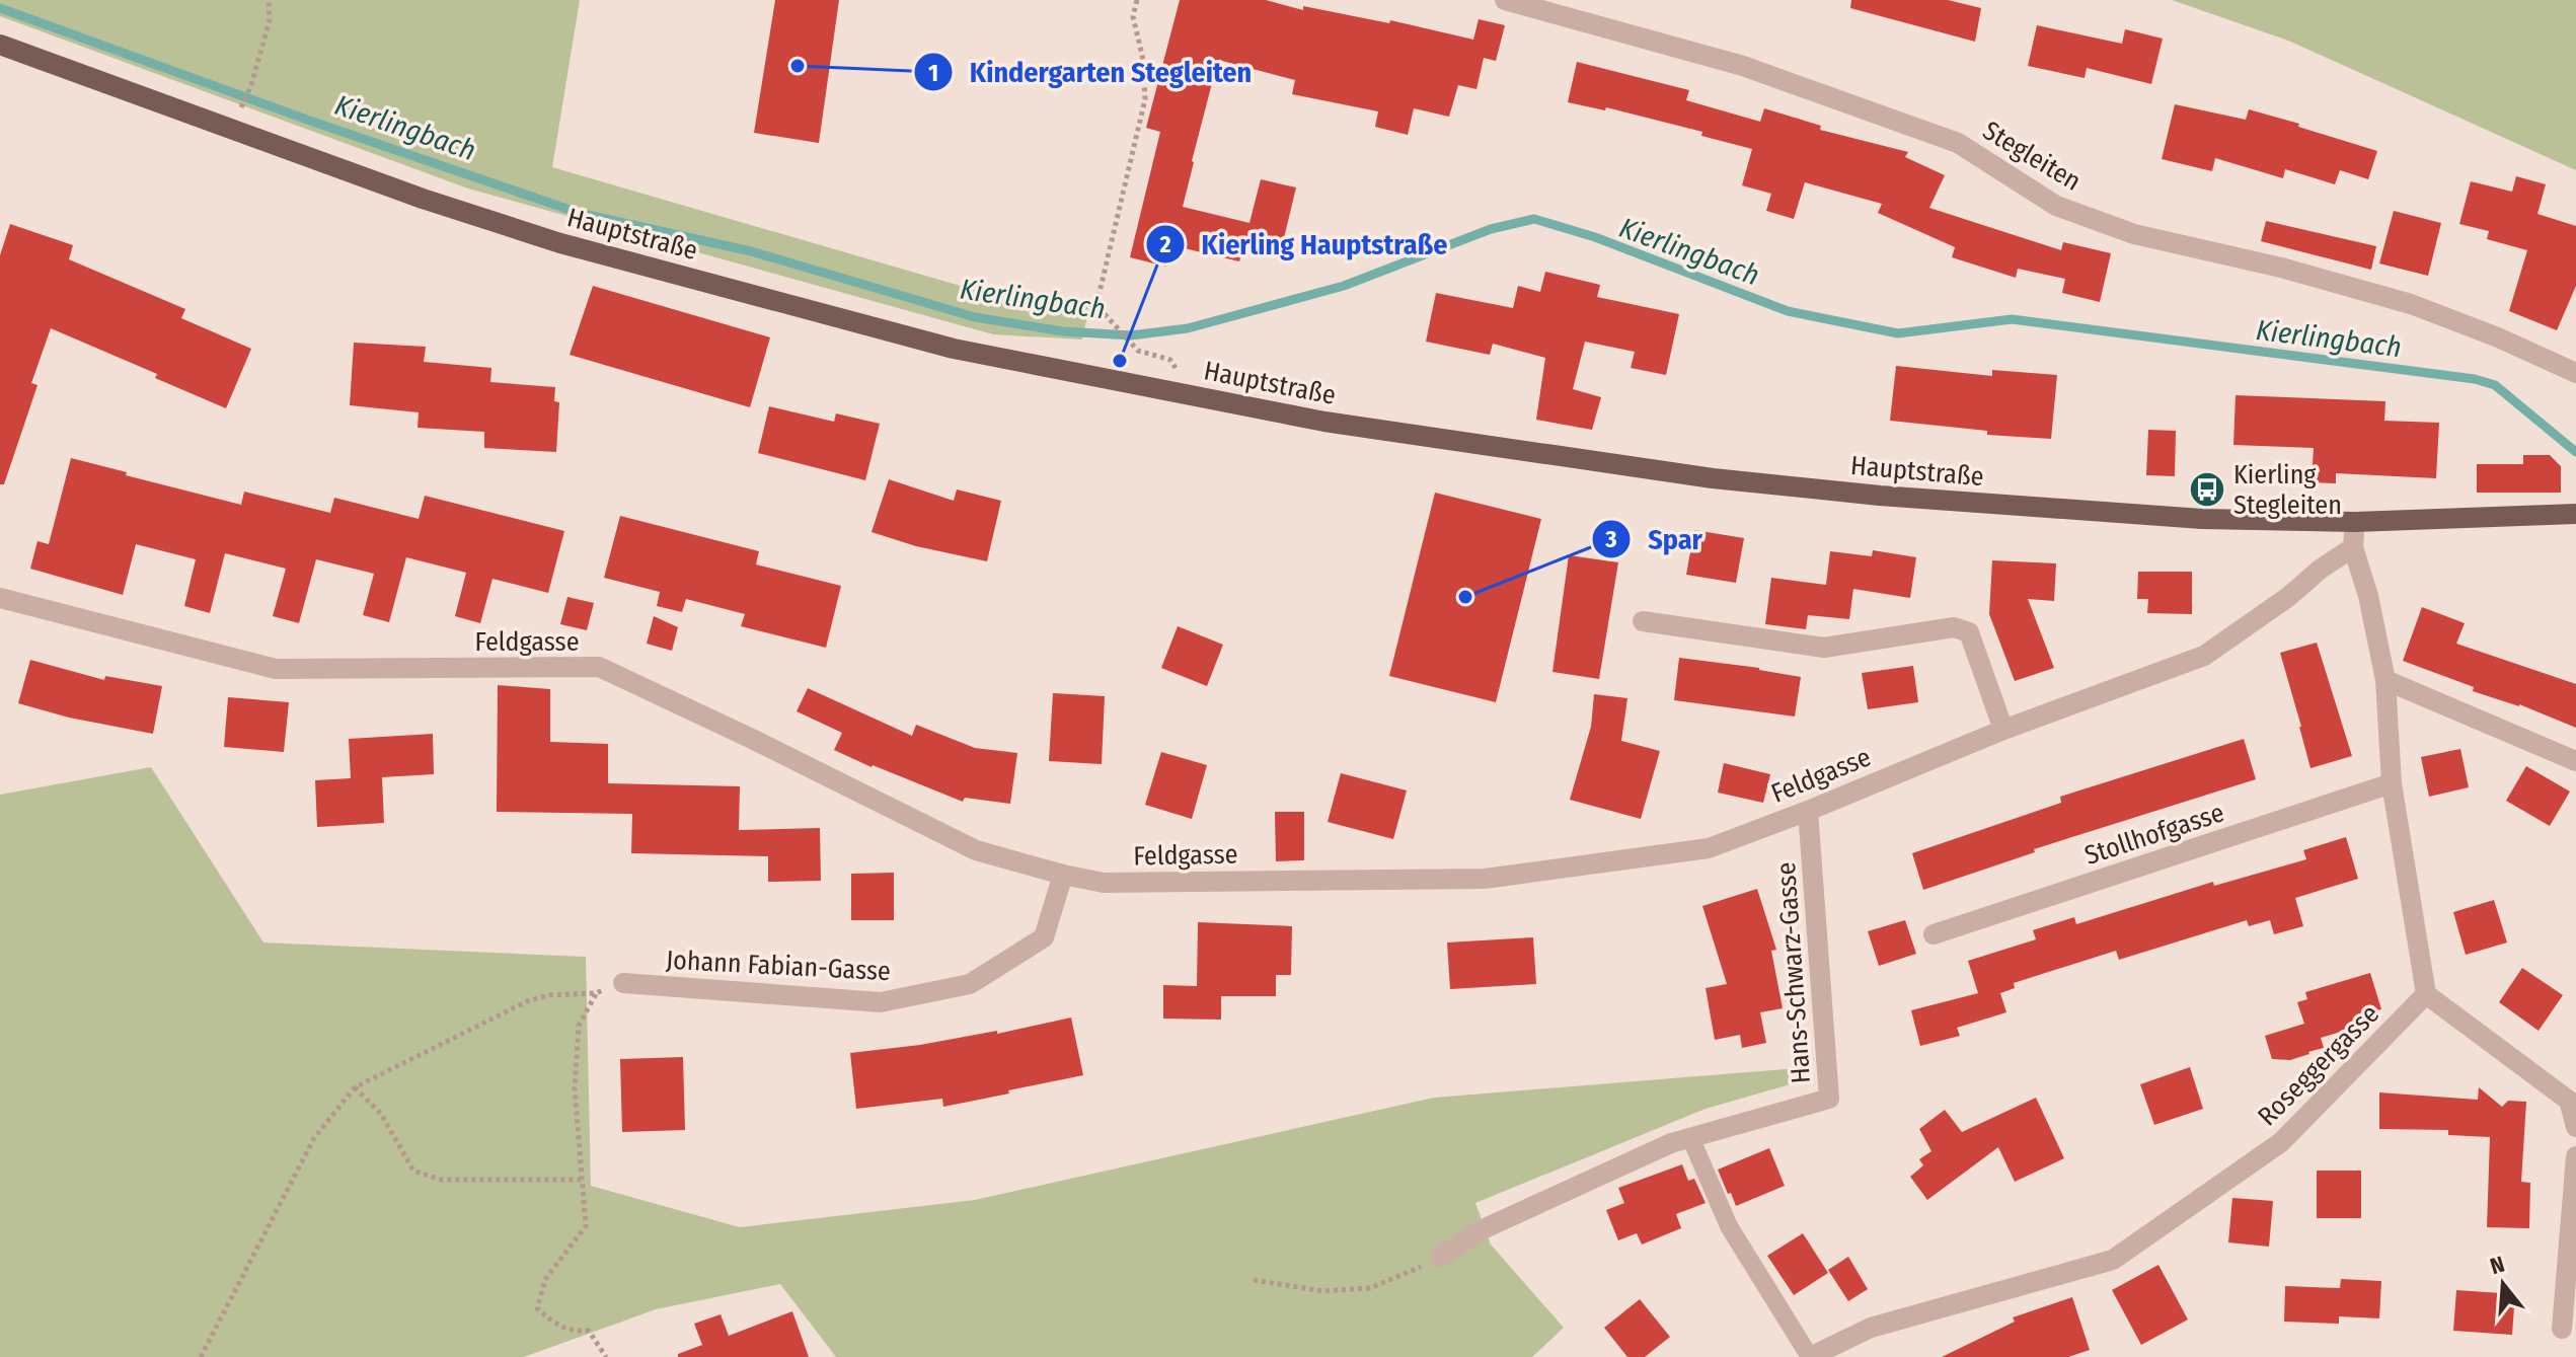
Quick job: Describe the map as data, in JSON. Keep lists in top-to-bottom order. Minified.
{"streets":{"main road":["Hauptstraße"],"street":["Stegleiten","Feldgasse","Stollhofgasse","Johann Fabian-Gasse","Hans-Schwarz-Gasse","Roseggergasse"]},"crossings":[["Feldgasse","Johann Fabian-Gasse"],["Feldgasse","Hans-Schwarz-Gasse"]],"water":["Kierlingbach"],"places":{"other":["Kindergarten Stegleiten","Kierling Hauptstraße","Spar"],"bus stop":["Kierling Stegleiten"]},"north":"top"}
